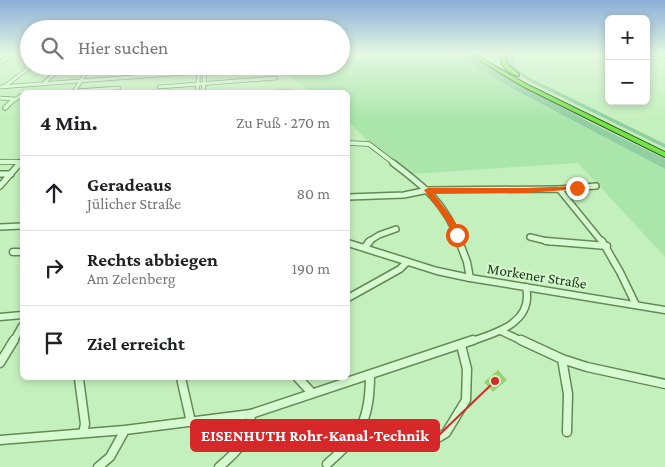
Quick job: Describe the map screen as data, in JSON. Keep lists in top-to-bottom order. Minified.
{"streets":{"street":["Morkener Straße"]},"places":["EISENHUTH Rohr-Kanal-Technik"],"page":{"map_buttons":["+","−"],"search":"Hier suchen","heading":["4 Min.","Zu Fuß · 270 m"],"list":[["Geradeaus","Jülicher Straße","80 m"],["Rechts abbiegen","Am Zelenberg","190 m"],"Ziel erreicht"]}}
